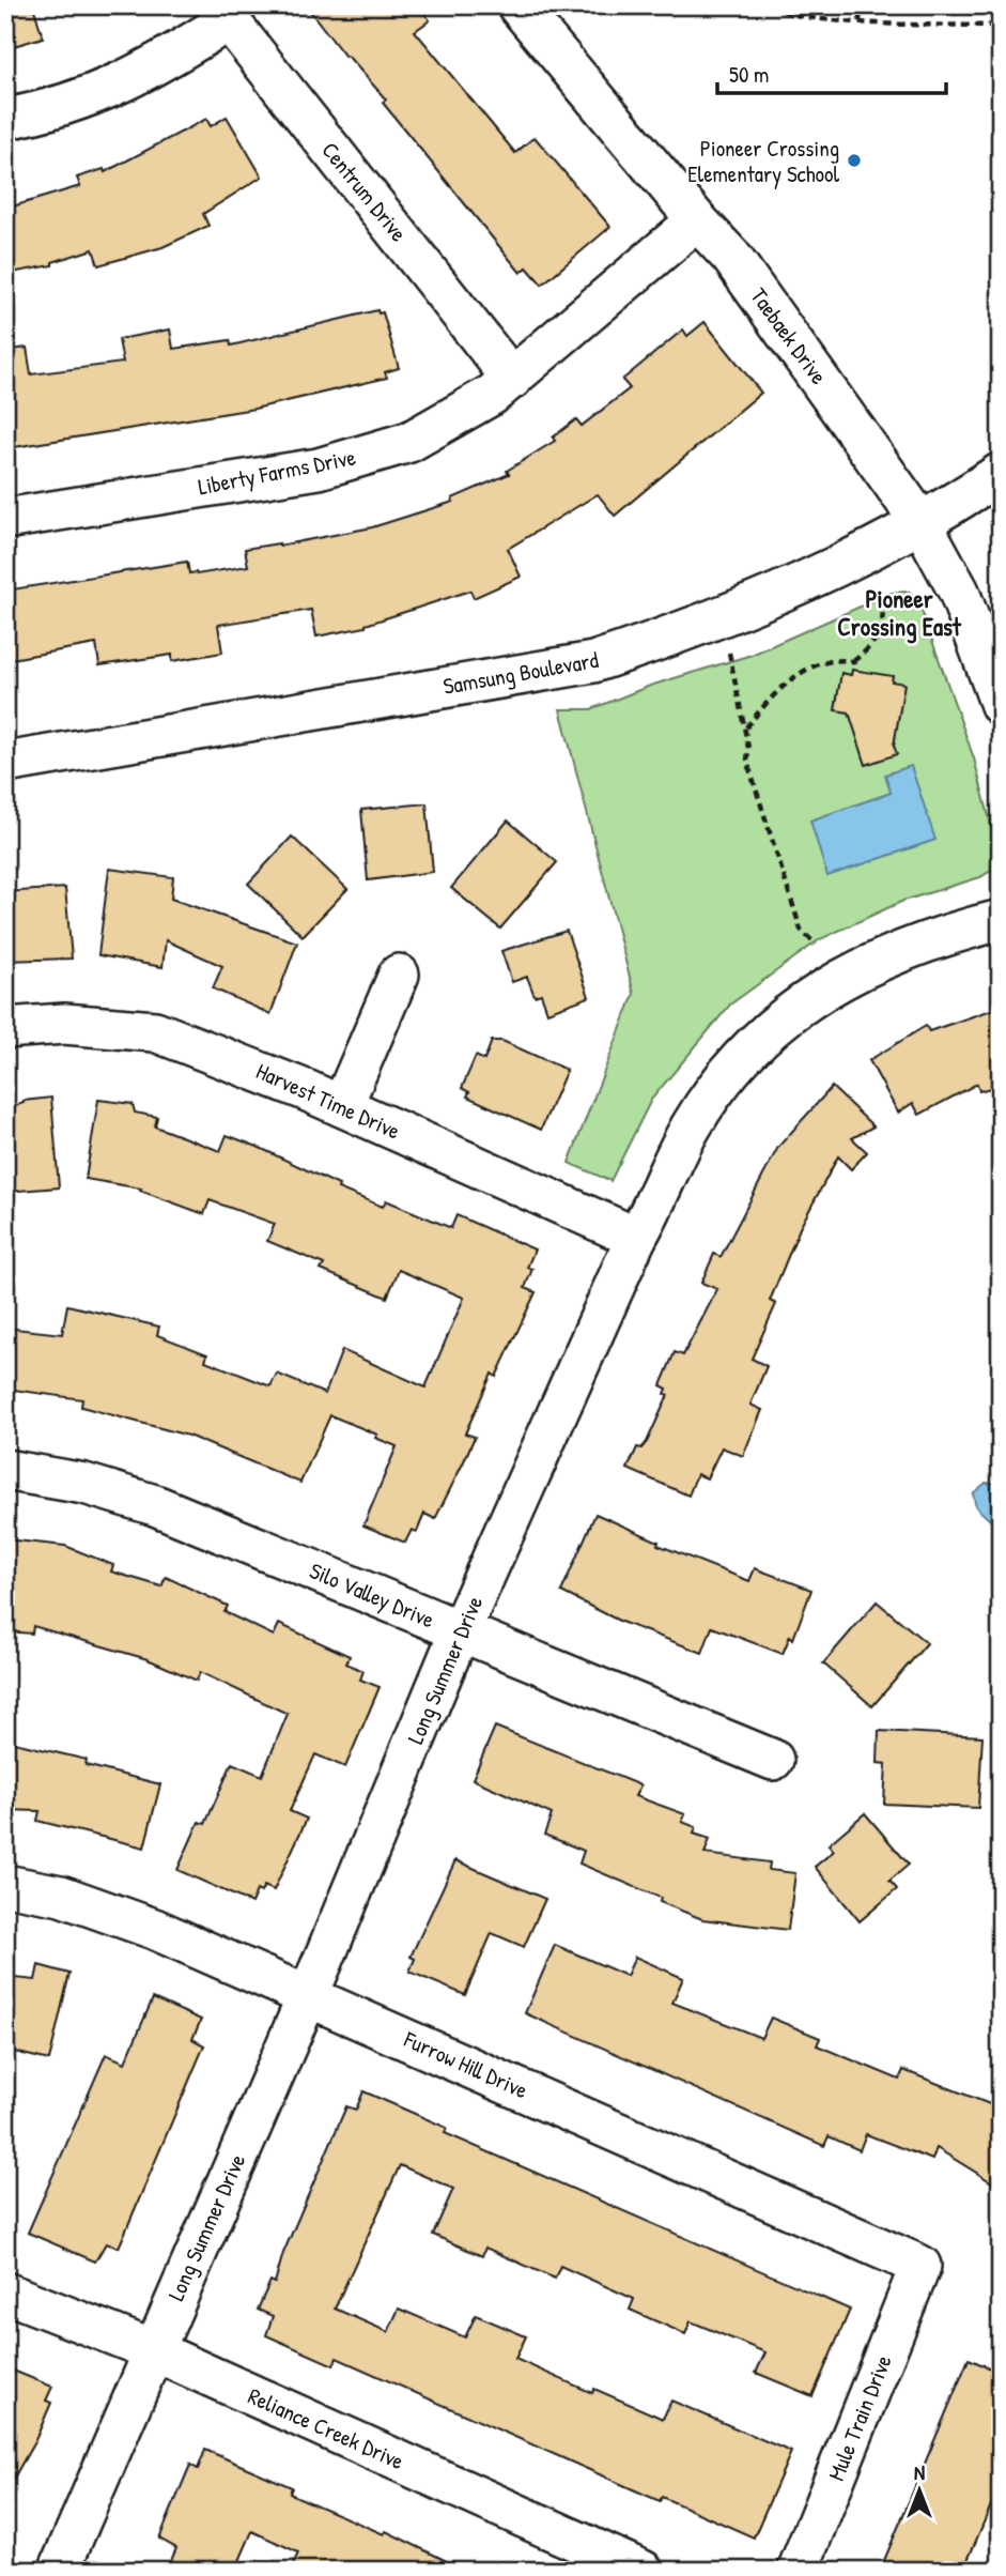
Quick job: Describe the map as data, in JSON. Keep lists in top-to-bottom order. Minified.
{"streets":{"street":["Centrum Drive","Taebaek Drive","Liberty Farms Drive","Samsung Boulevard","Harvest Time Drive","Silo Valley Drive","Long Summer Drive","Furrow Hill Drive","Mule Train Drive","Reliance Creek Drive"]},"crossings":[["Centrum Drive","Liberty Farms Drive"],["Taebaek Drive","Liberty Farms Drive"],["Taebaek Drive","Samsung Boulevard"],["Harvest Time Drive","Long Summer Drive"],["Silo Valley Drive","Long Summer Drive"],["Long Summer Drive","Furrow Hill Drive"],["Long Summer Drive","Reliance Creek Drive"],["Furrow Hill Drive","Mule Train Drive"]],"districts":["Pioneer Crossing East"],"places":["Pioneer Crossing Elementary School"],"scale_bar":"50 m","north":"top"}
